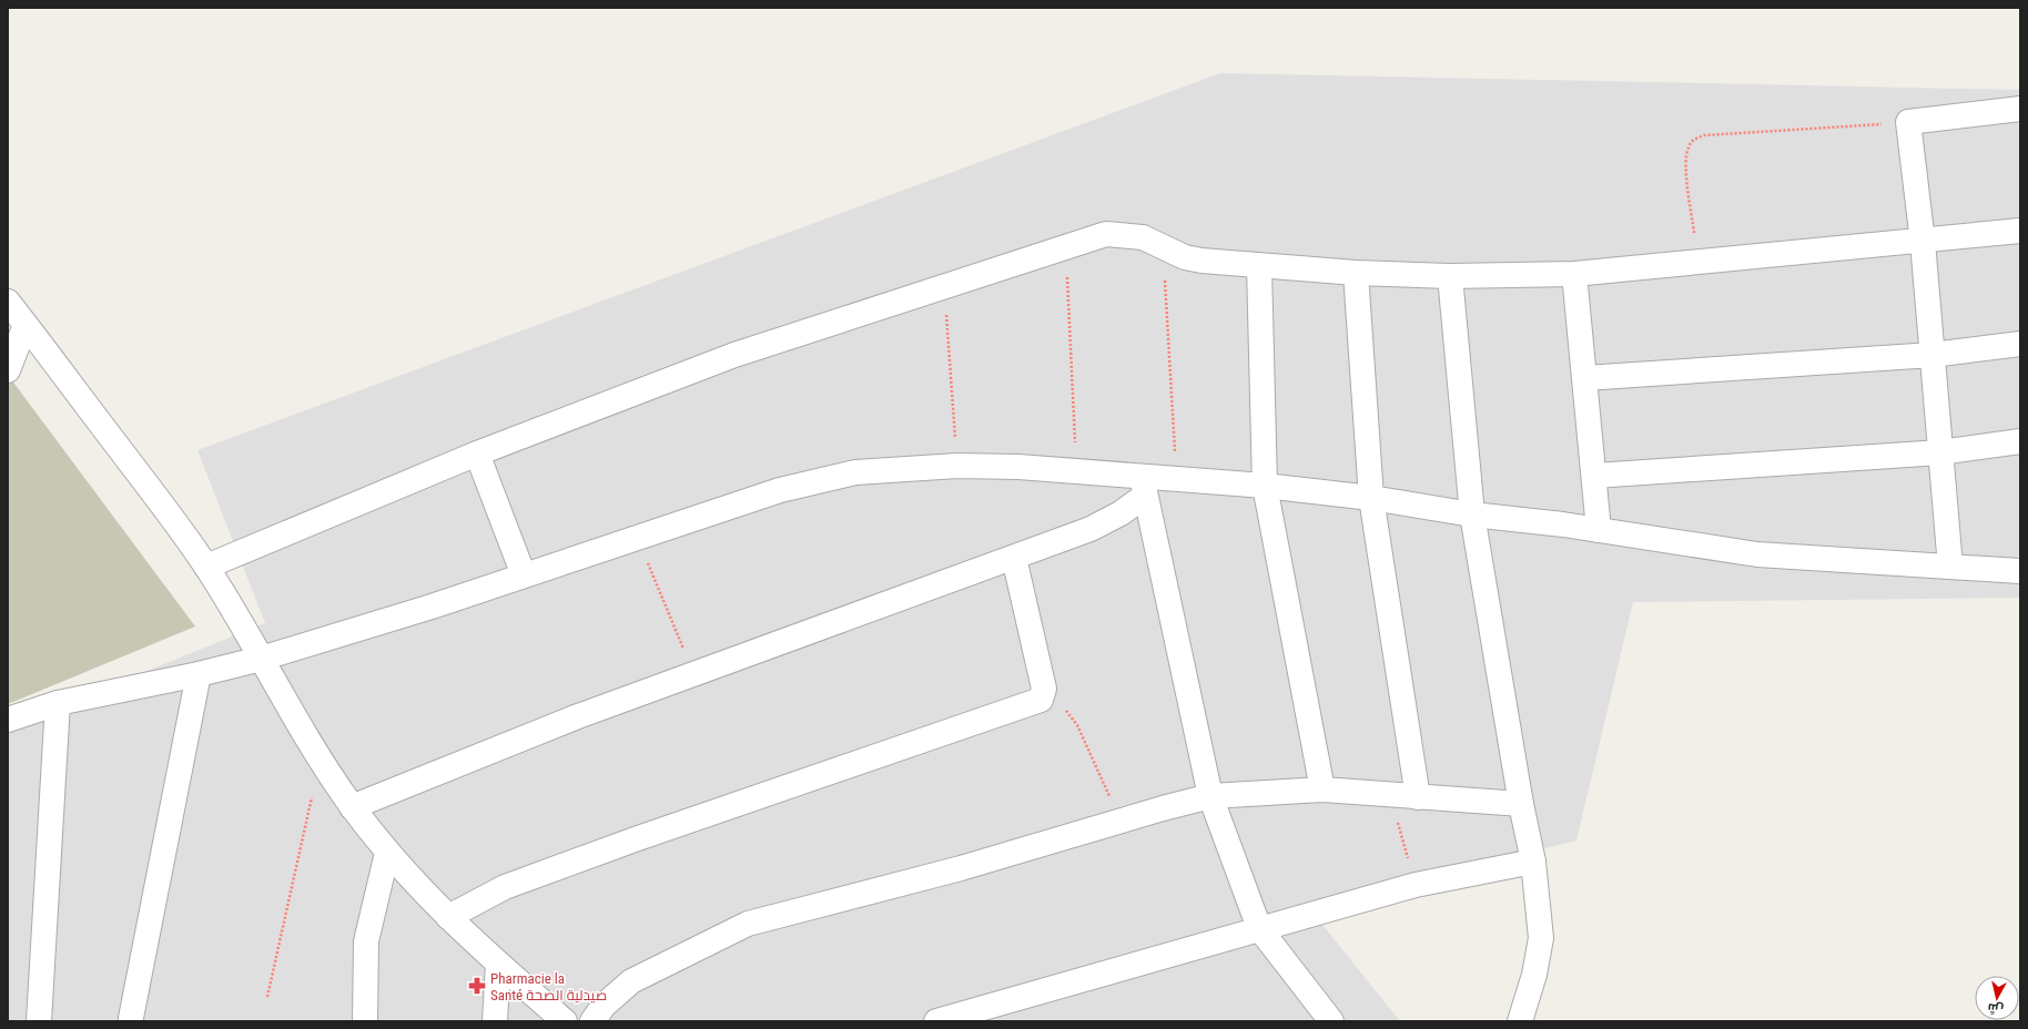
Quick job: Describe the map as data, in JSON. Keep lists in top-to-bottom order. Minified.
{"places":{"pharmacy":["Pharmacie la Santé صيدلية الصحة"]},"north":"bottom"}
